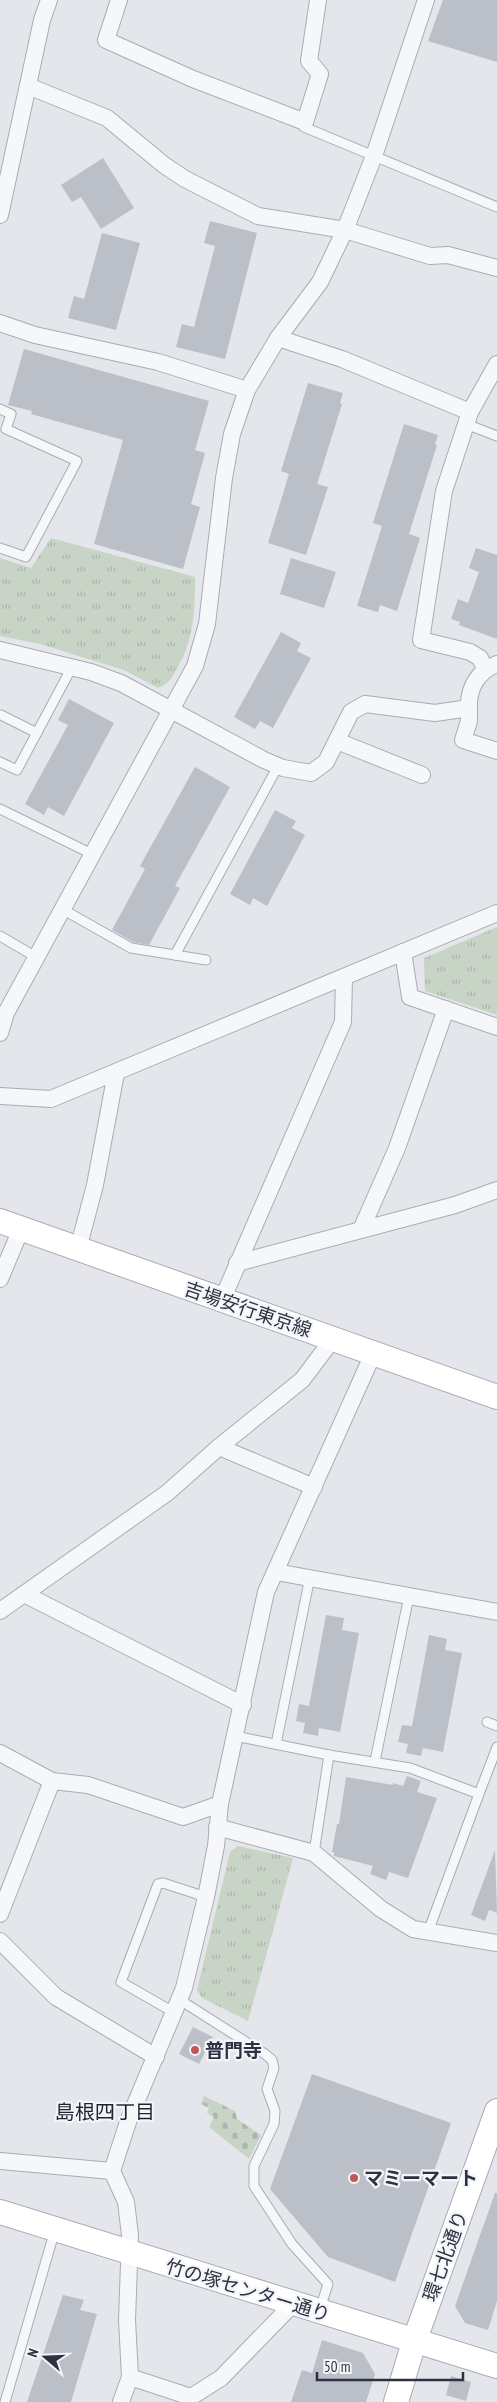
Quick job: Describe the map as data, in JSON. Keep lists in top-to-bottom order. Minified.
{"streets":{"street":["吉場安行東京線","環七北通り","竹の塚センター通り"]},"crossings":[["環七北通り","竹の塚センター通り"]],"districts":["島根四丁目"],"places":["普門寺","マミーマート"],"scale_bar":"50 m","north":"left"}
